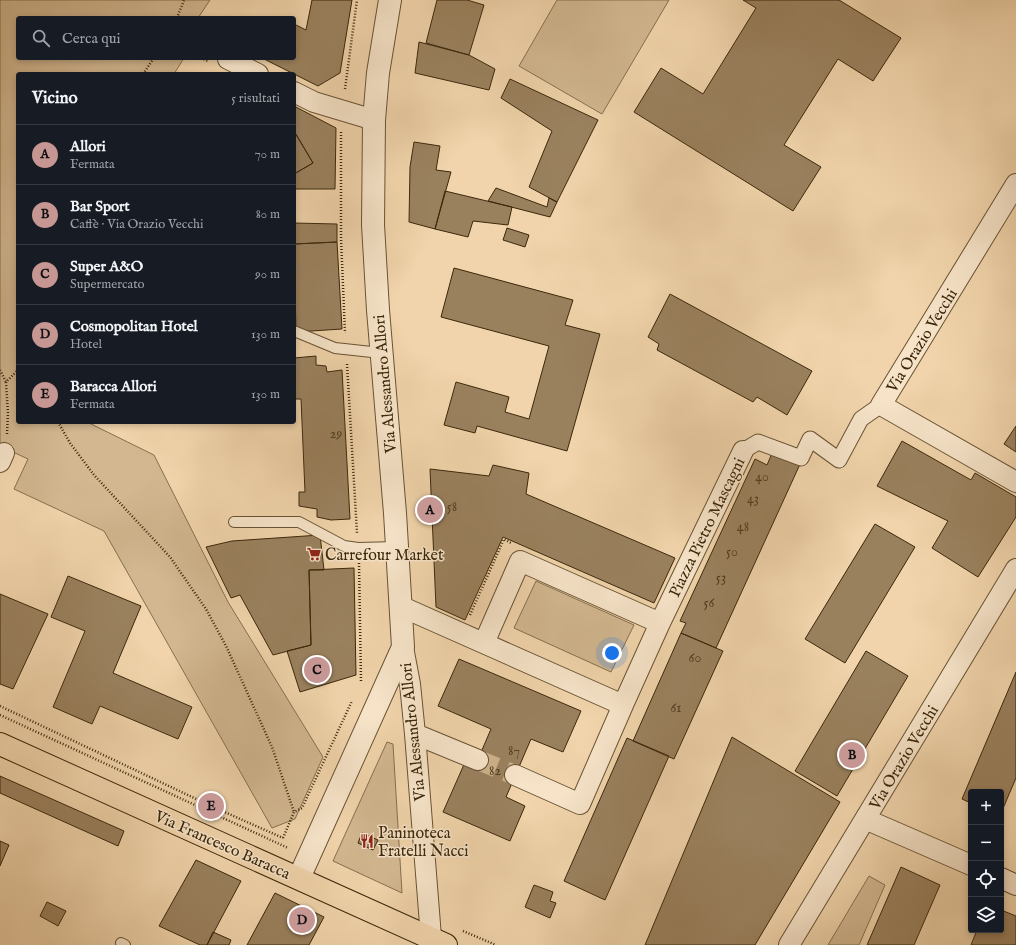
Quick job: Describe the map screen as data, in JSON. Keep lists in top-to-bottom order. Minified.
{"streets":{"main road":["Via Francesco Baracca"],"street":["Via Orazio Vecchi","Via Alessandro Allori","Piazza Pietro Mascagni"]},"crossings":[["Via Orazio Vecchi","Piazza Pietro Mascagni"],["Via Alessandro Allori","Via Francesco Baracca"]],"places":{"supermarket":["Carrefour Market"],"restaurant":["Paninoteca Fratelli Nacci"]},"house_numbers":["29","40","43","58","48","50","53","56","60","61","87","82"],"page":{"search":"Cerca qui","heading":["Vicino","5 risultati"],"list":[{"mark":"A","name":"Allori","note":"Fermata","value":"70 m"},{"mark":"B","name":"Bar Sport","note":"Caffè · Via Orazio Vecchi","value":"80 m"},{"mark":"C","name":"Super A&O","note":"Supermercato","value":"90 m"},{"mark":"D","name":"Cosmopolitan Hotel","note":"Hotel","value":"130 m"},{"mark":"E","name":"Baracca Allori","note":"Fermata","value":"130 m"}],"pins":["A","C","B","E","D"],"map_buttons":["+","−"]}}
